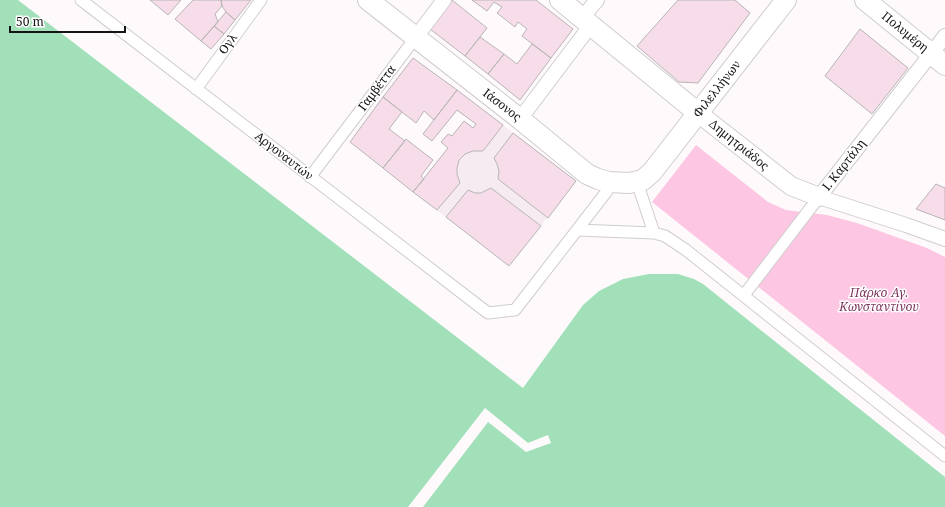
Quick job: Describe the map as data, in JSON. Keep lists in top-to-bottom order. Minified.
{"streets":{"main road":["Πολυμέρη","Φιλελλήνων","Ιάσονος","Δημητριάδος"],"street":["Ογλ","Γαμβέττα","Αργοναυτών","Ι. Καρτάλη"]},"crossings":[["Πολυμέρη","Ι. Καρτάλη"],["Ογλ","Αργοναυτών"],["Γαμβέττα","Ιάσονος"],["Γαμβέττα","Αργοναυτών"],["Φιλελλήνων","Ιάσονος"],["Φιλελλήνων","Δημητριάδος"],["Δημητριάδος","Ι. Καρτάλη"]],"parks":["Πάρκο Αγ. Κωνσταντίνου"],"scale_bar":"50 m"}
